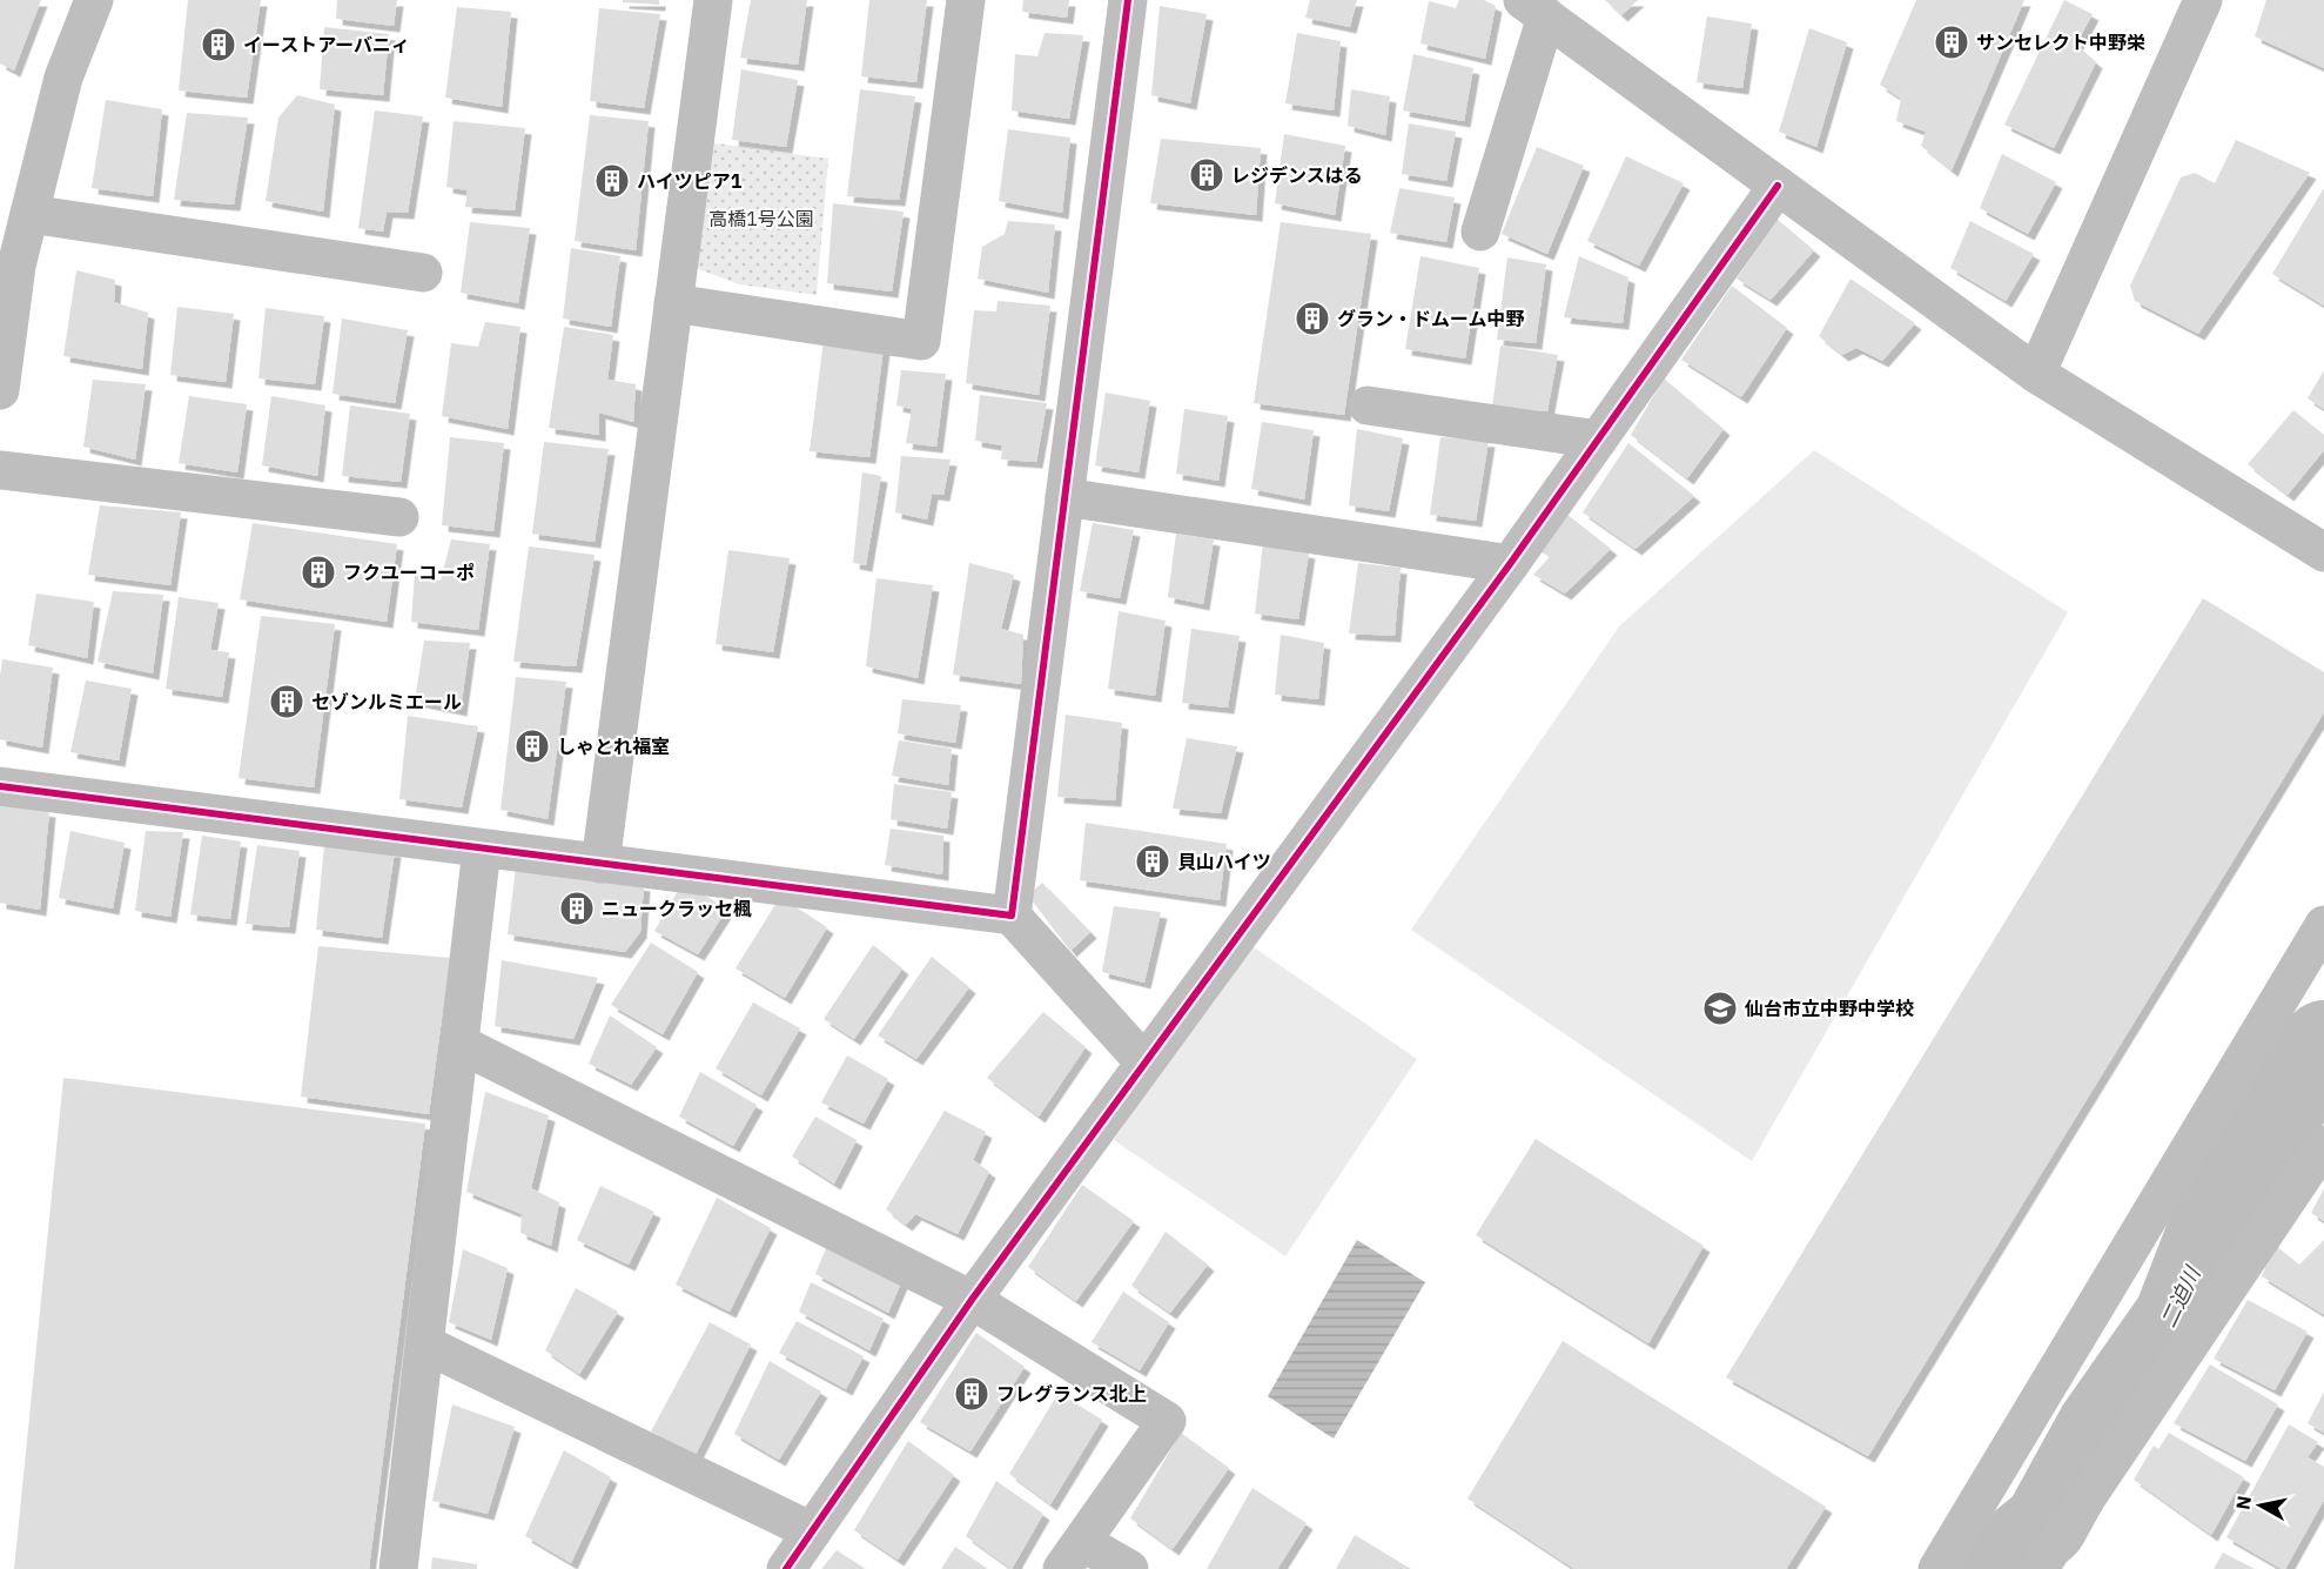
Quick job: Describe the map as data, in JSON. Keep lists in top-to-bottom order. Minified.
{"water":["二迫川"],"parks":["高橋1号公園"],"places":{"building":["サンセレクト中野栄","イーストアーバニィ","レジデンスはる","ハイツピア1","グラン・ドムーム中野","フクユーコーポ","セゾンルミエール","しゃとれ福室","貝山ハイツ","ニュークラッセ楓","フレグランス北上"],"school or university":["仙台市立中野中学校"]},"north":"left"}
